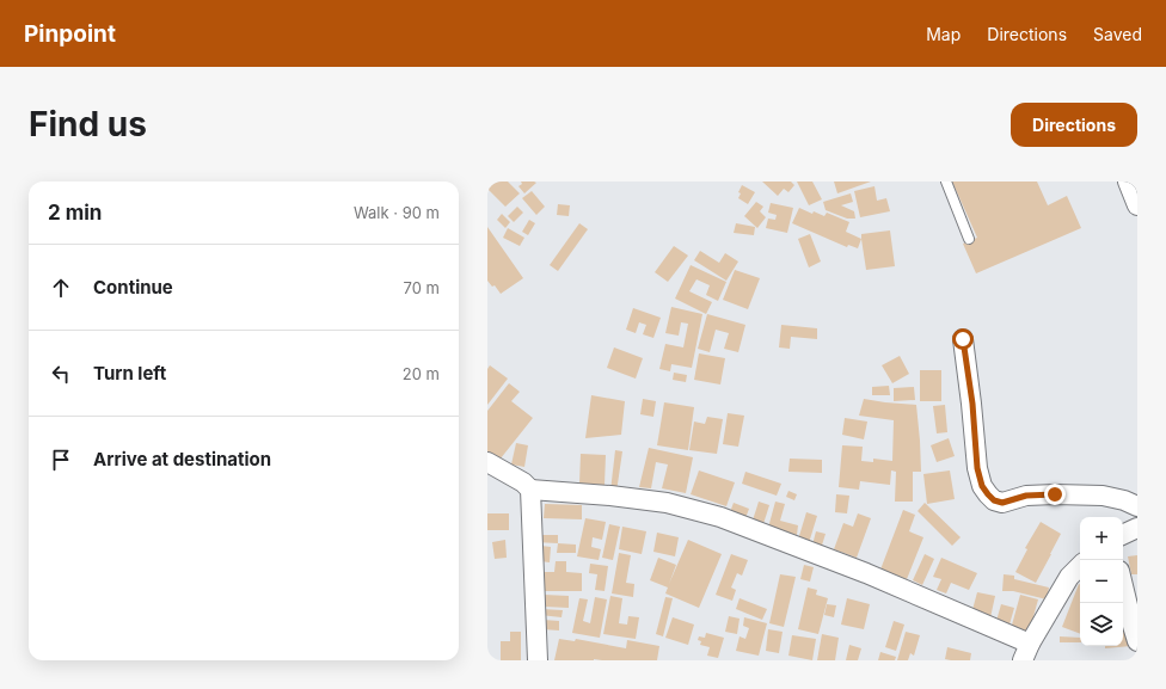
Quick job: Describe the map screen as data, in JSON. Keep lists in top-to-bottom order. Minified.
{"page":{"header":"Pinpoint","nav":["Map","Directions","Saved"],"buttons":"Directions","title":"Find us","heading":["2 min","Walk · 90 m"],"list":[["Continue","70 m"],["Turn left","20 m"],"Arrive at destination"],"map_buttons":["+","−"]}}
